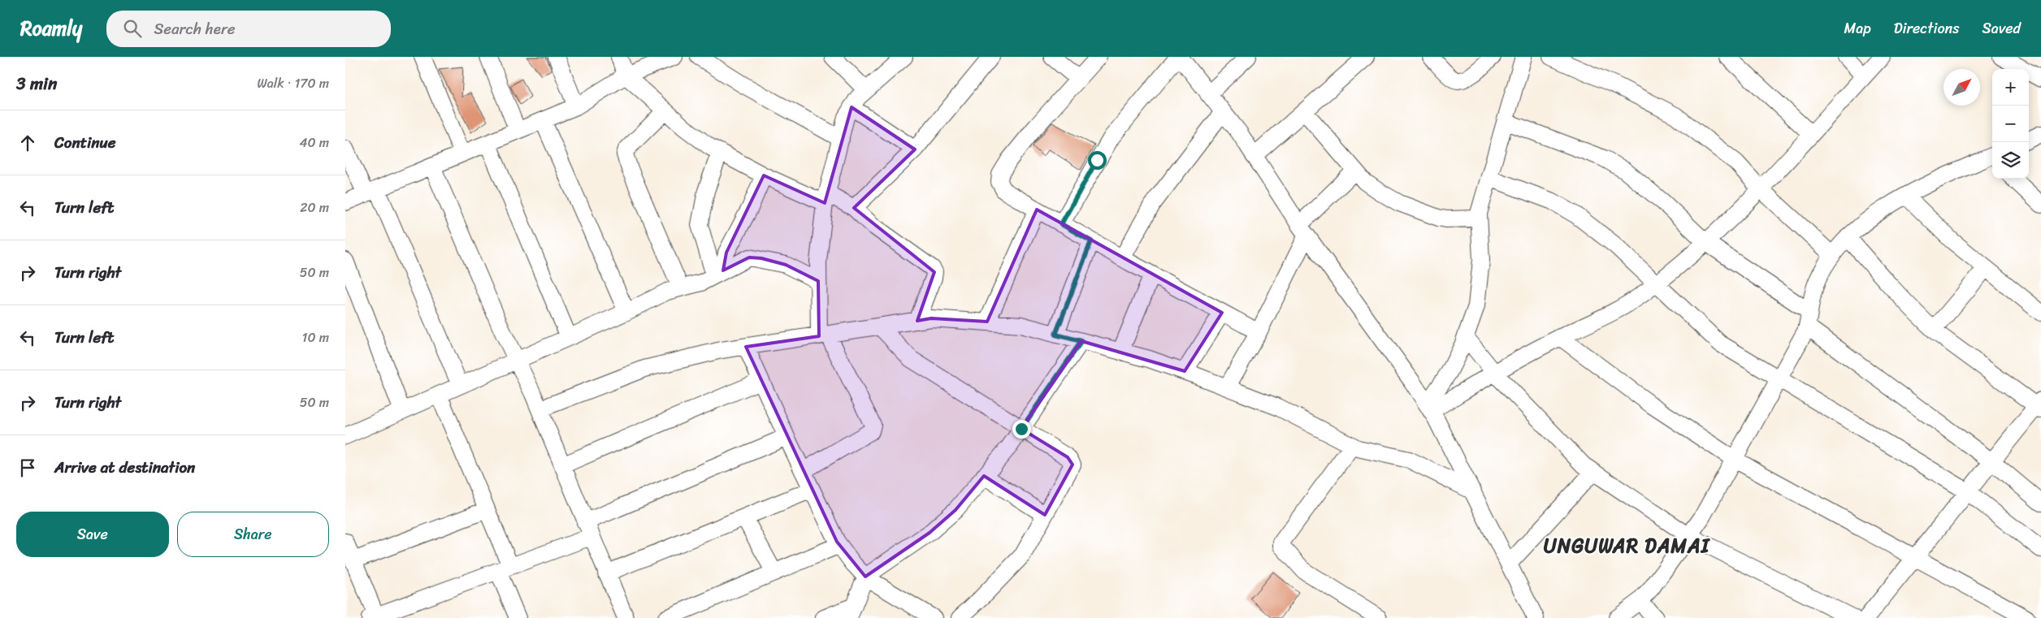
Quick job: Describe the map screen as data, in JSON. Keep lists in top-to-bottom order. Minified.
{"districts":["UNGUWAR DAMAI"],"north":"top right","page":{"header":"Roamly","search":"Search here","nav":["Map","Directions","Saved"],"heading":["3 min","Walk · 170 m"],"map_buttons":["+","−"],"list":[["Continue","40 m"],["Turn left","20 m"],["Turn right","50 m"],["Turn left","10 m"],["Turn right","50 m"],"Arrive at destination"],"buttons":["Save","Share"]}}
